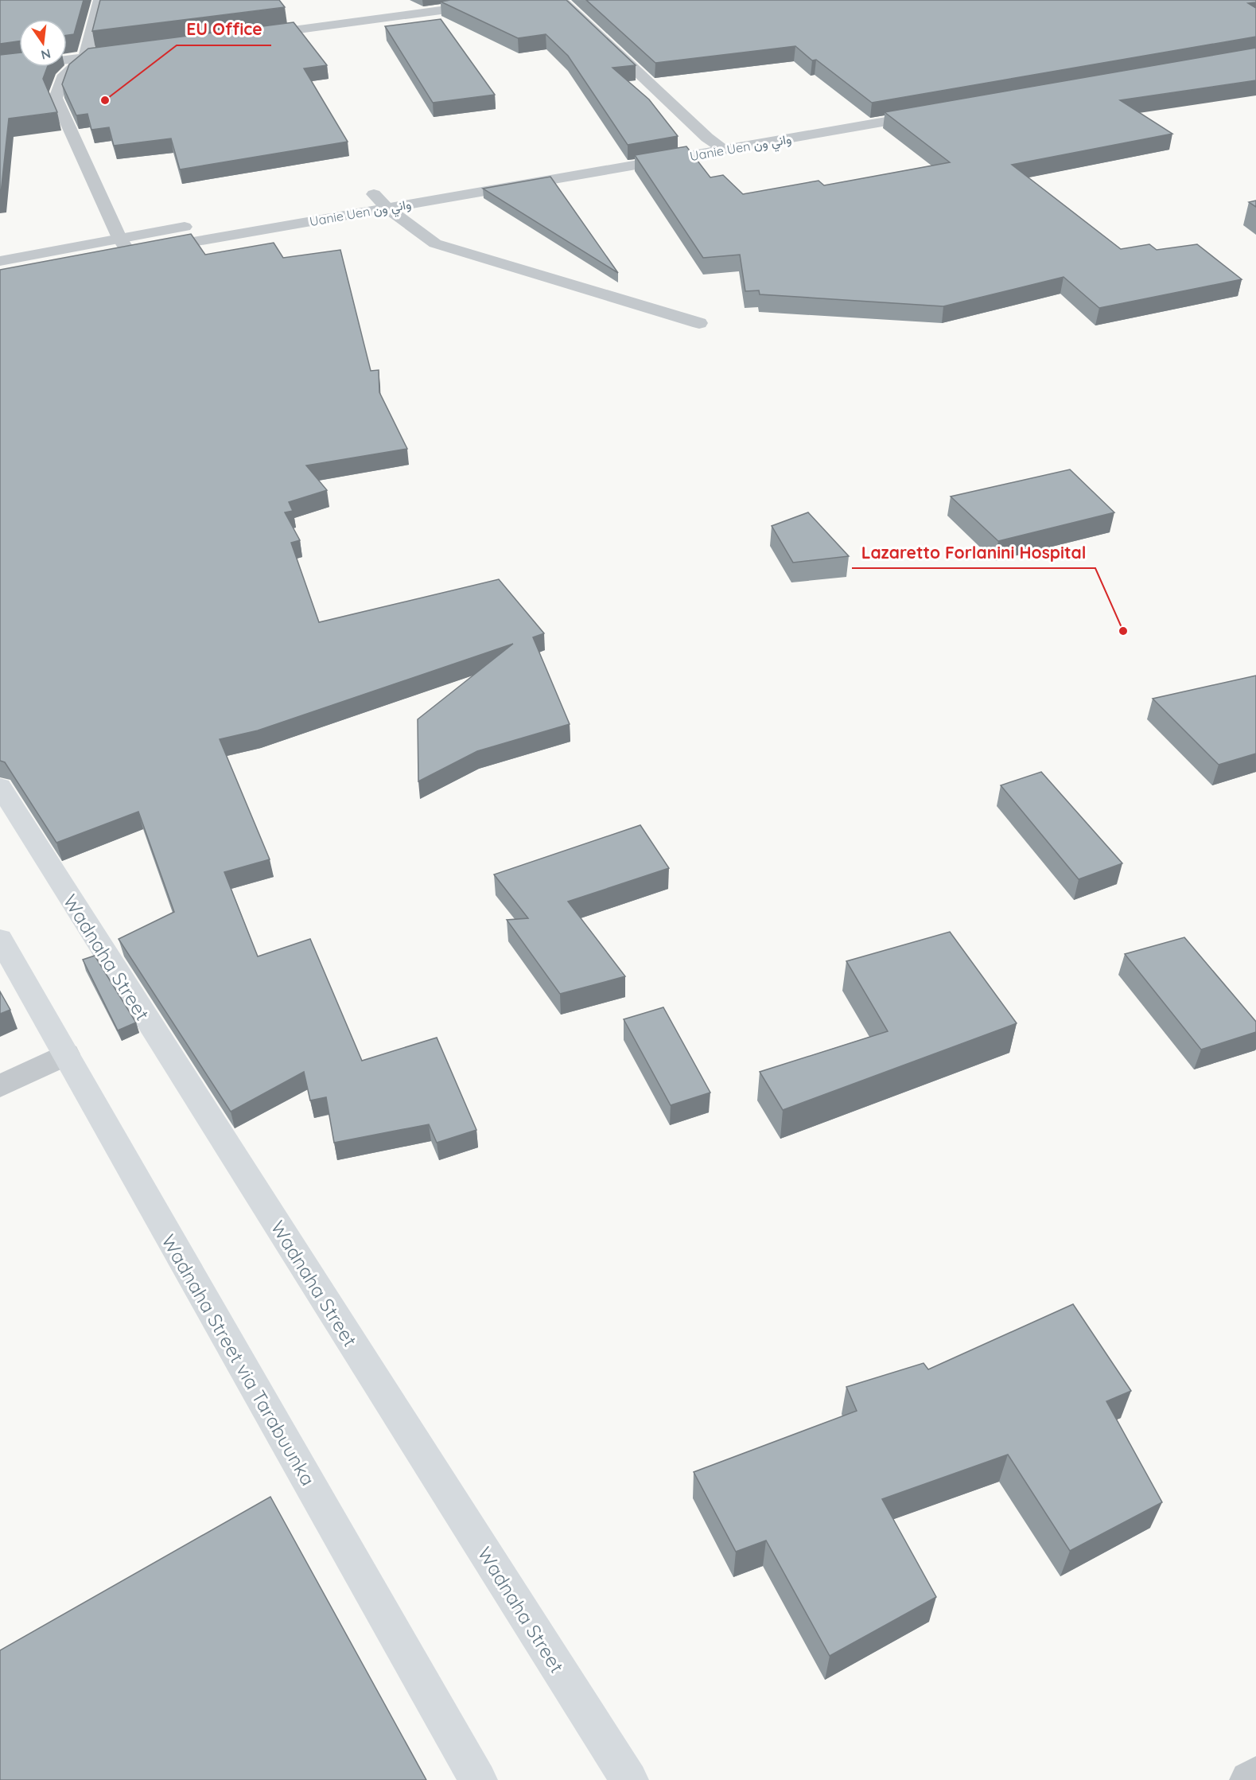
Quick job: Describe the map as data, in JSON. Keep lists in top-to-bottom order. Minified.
{"streets":{"main road":["Wadnaha Street","Wadnaha Street via Tarabuunka"],"street":["Uanie Uen واني ون"]},"places":["EU Office","Lazaretto Forlanini Hospital"],"north":"bottom"}
